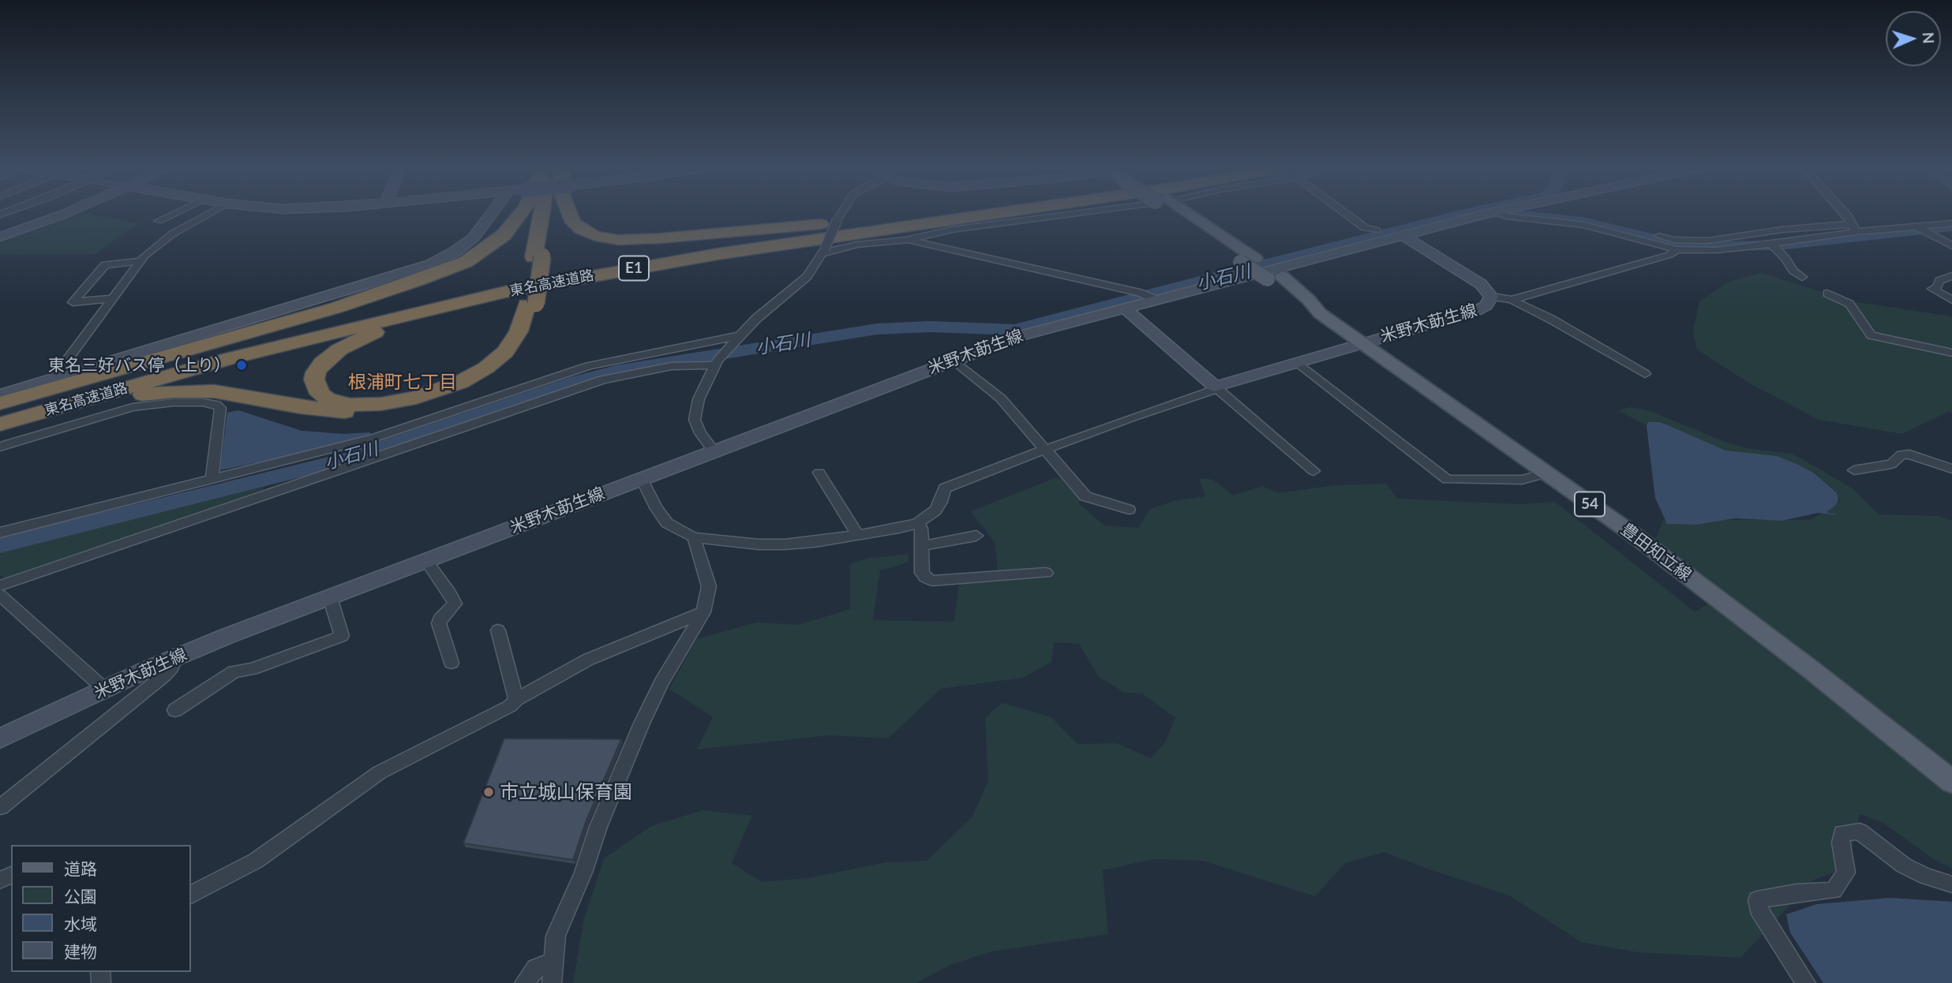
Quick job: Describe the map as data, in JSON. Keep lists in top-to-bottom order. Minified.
{"streets":{"highway":["E1","東名高速道路"],"main road":["米野木莇生線","54","豊田知立線"]},"crossings":[["米野木莇生線","豊田知立線"],["54","豊田知立線"]],"districts":["根浦町七丁目"],"water":["小石川"],"places":["東名三好バス停（上り）","市立城山保育園"],"legend":["道路","公園","水域","建物"],"north":"right"}
